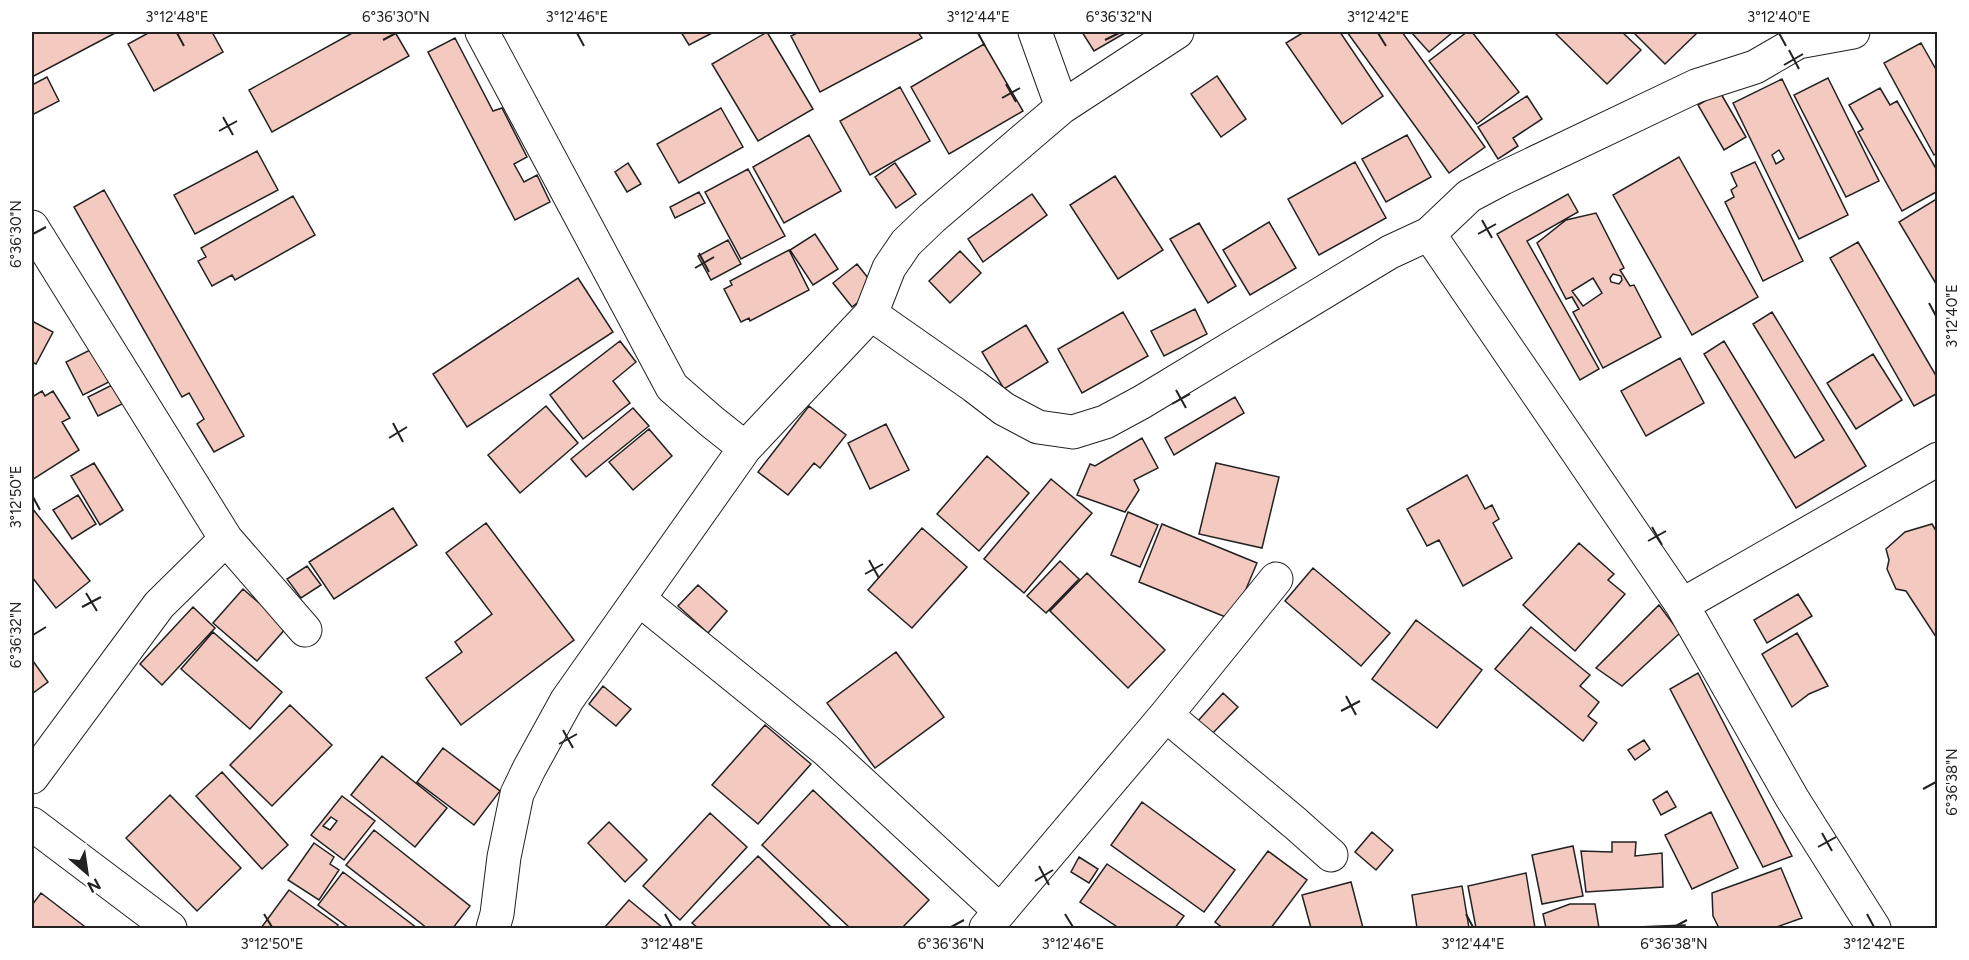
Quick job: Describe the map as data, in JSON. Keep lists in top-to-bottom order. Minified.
{"north":"bottom right","coordinates":["3°12'48\"E","6°36'30\"N","3°12'46\"E","3°12'44\"E","6°36'32\"N","3°12'42\"E","3°12'40\"E","3°12'50\"E","6°36'38\"N","6°36'36\"N"]}
